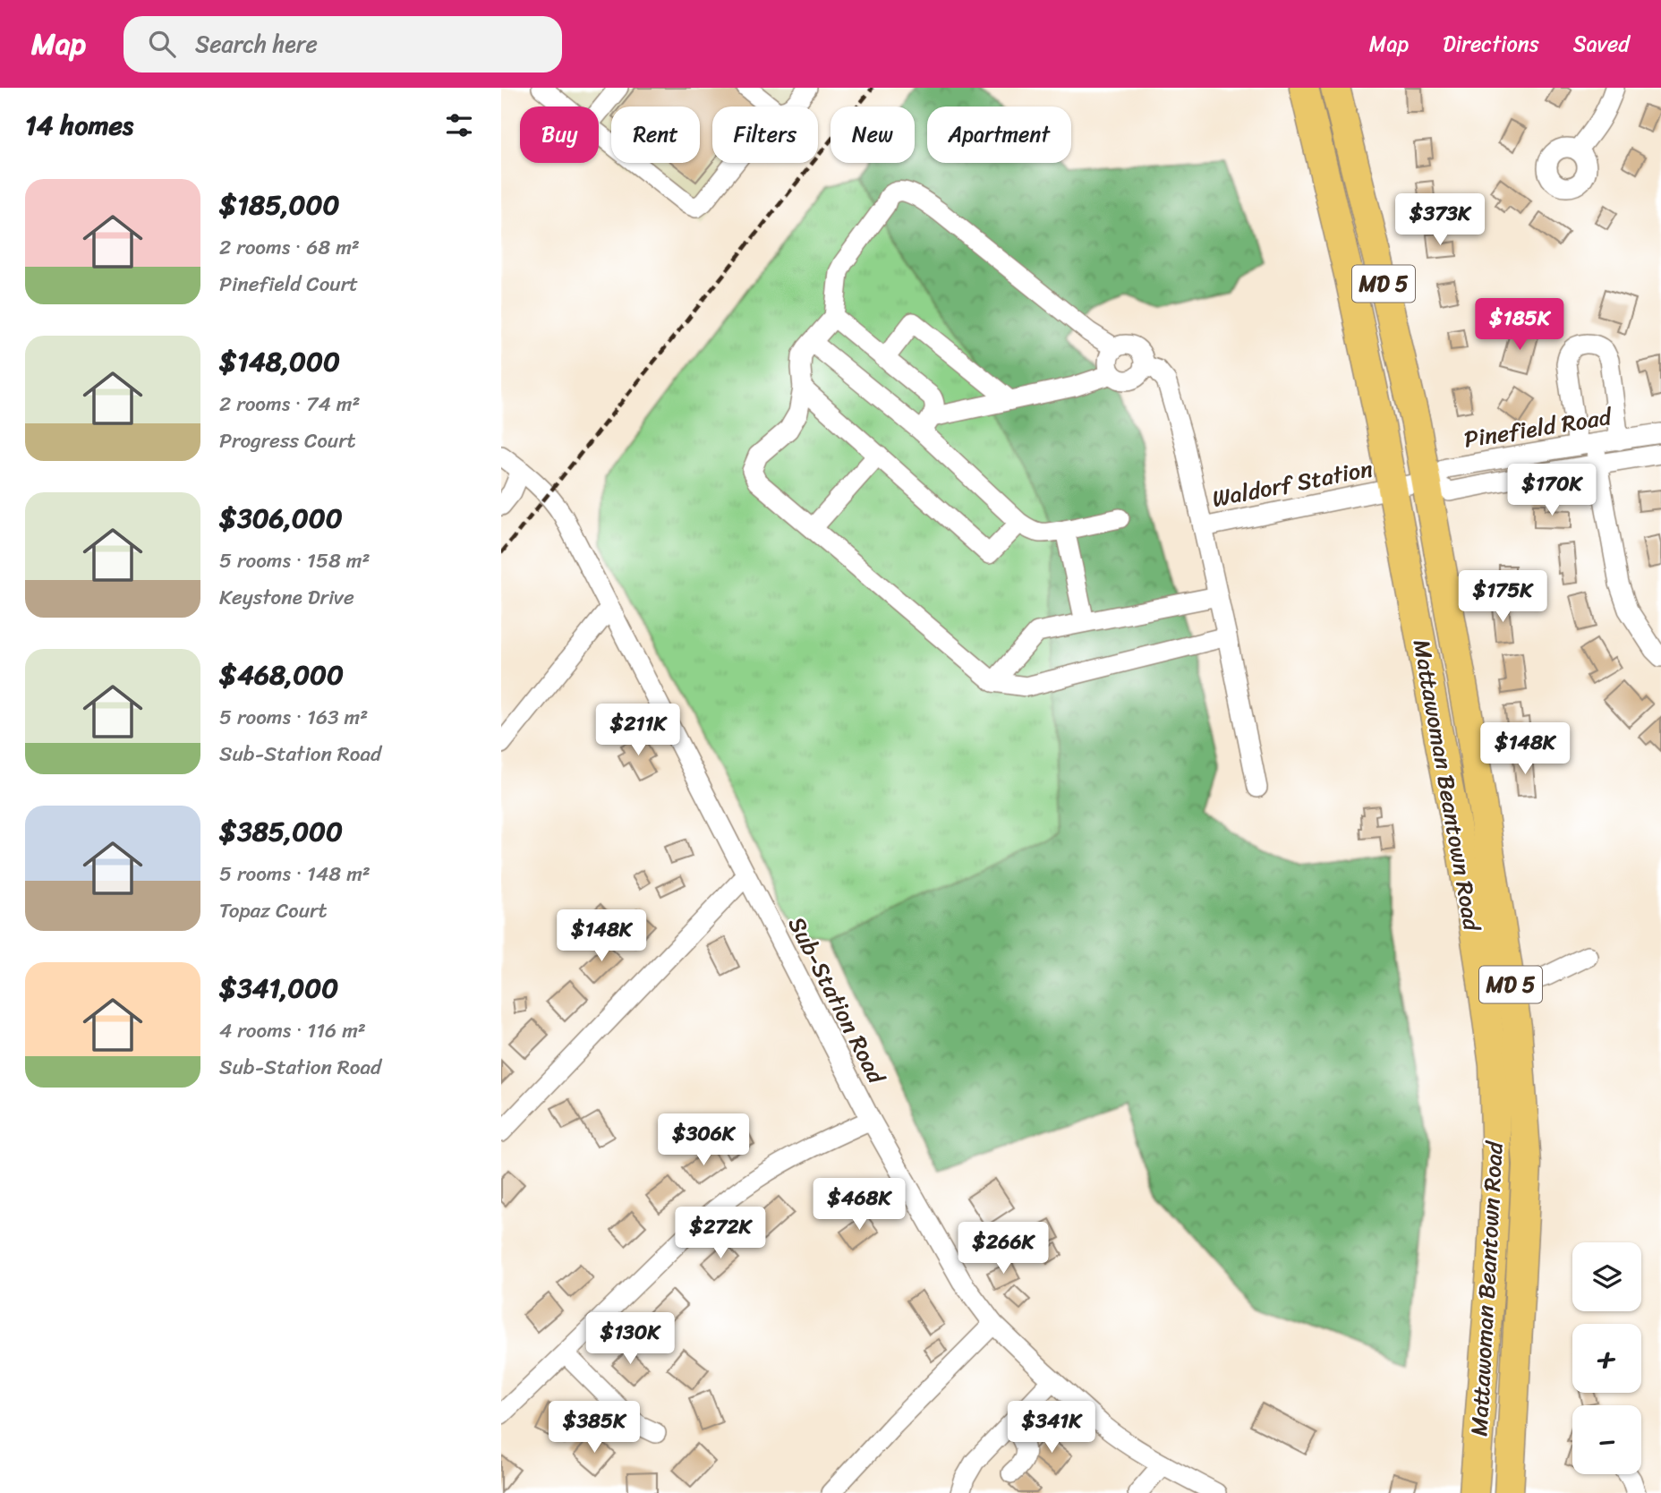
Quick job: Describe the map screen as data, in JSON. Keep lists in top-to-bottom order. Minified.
{"streets":{"highway":["MD 5","Mattawoman Beantown Road"],"street":["Pinefield Road","Waldorf Station","Sub-Station Road"]},"crossings":[["Pinefield Road","Waldorf Station"],["Pinefield Road","Mattawoman Beantown Road"],["Waldorf Station","Mattawoman Beantown Road"]],"page":{"header":"Map","search":"Search here","nav":["Map","Directions","Saved"],"heading":"14 homes","chip":["Buy","Rent","Filters","New","Apartment"],"list":[{"name":"$185,000","note":"2 rooms · 68 m² · Pinefield Court"},{"name":"$148,000","note":"2 rooms · 74 m² · Progress Court"},{"name":"$306,000","note":"5 rooms · 158 m² · Keystone Drive"},{"name":"$468,000","note":"5 rooms · 163 m² · Sub-Station Road"},{"name":"$385,000","note":"5 rooms · 148 m² · Topaz Court"},{"name":"$341,000","note":"4 rooms · 116 m² · Sub-Station Road"}],"price":["$373K","$185K","$170K","$175K","$211K","$148K","$148K","$306K","$468K","$272K","$266K","$130K","$385K","$341K"],"map_buttons":["+","−"]}}
